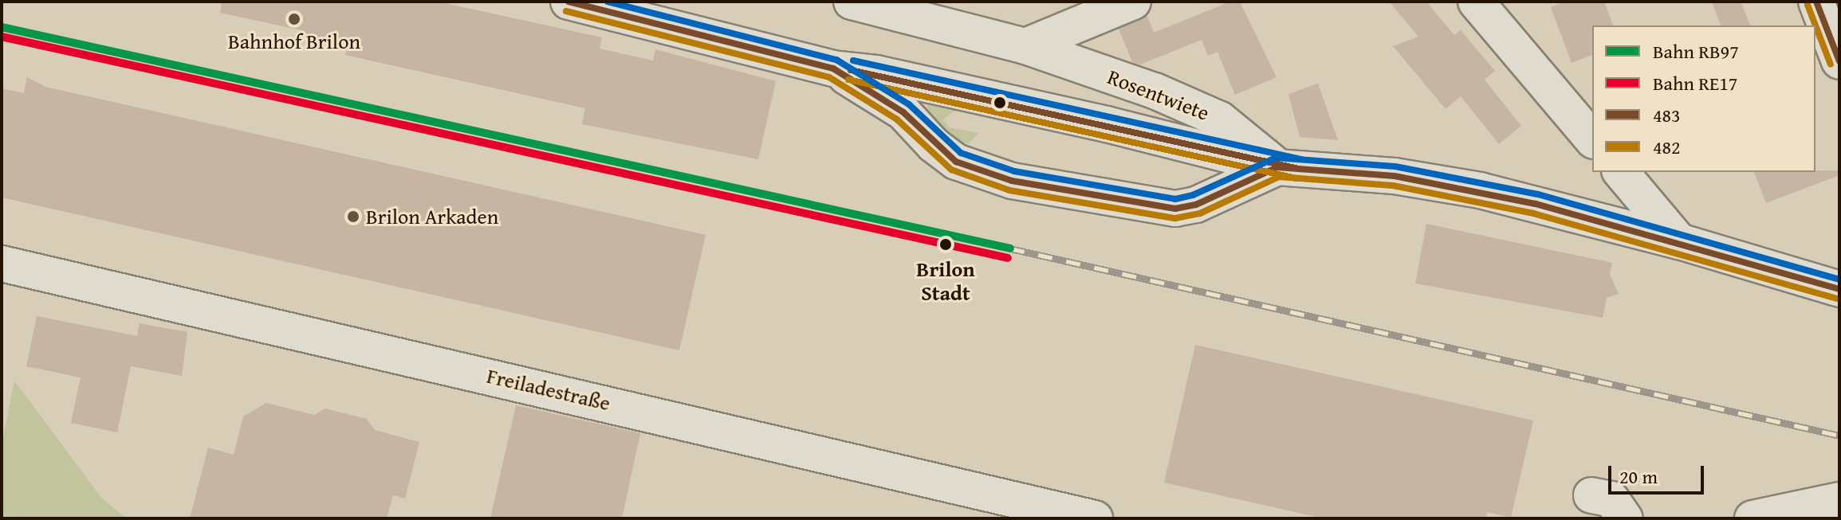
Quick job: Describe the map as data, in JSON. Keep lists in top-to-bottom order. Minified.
{"streets":{"street":["Rosentwiete","Freiladestraße"]},"places":["Bahnhof Brilon","Brilon Arkaden","Brilon Stadt"],"lines":["transit line 483","transit line 482","rail line RB97","rail line RE17"],"legend":["Bahn RB97","Bahn RE17","483","482"],"scale_bar":"20 m"}
